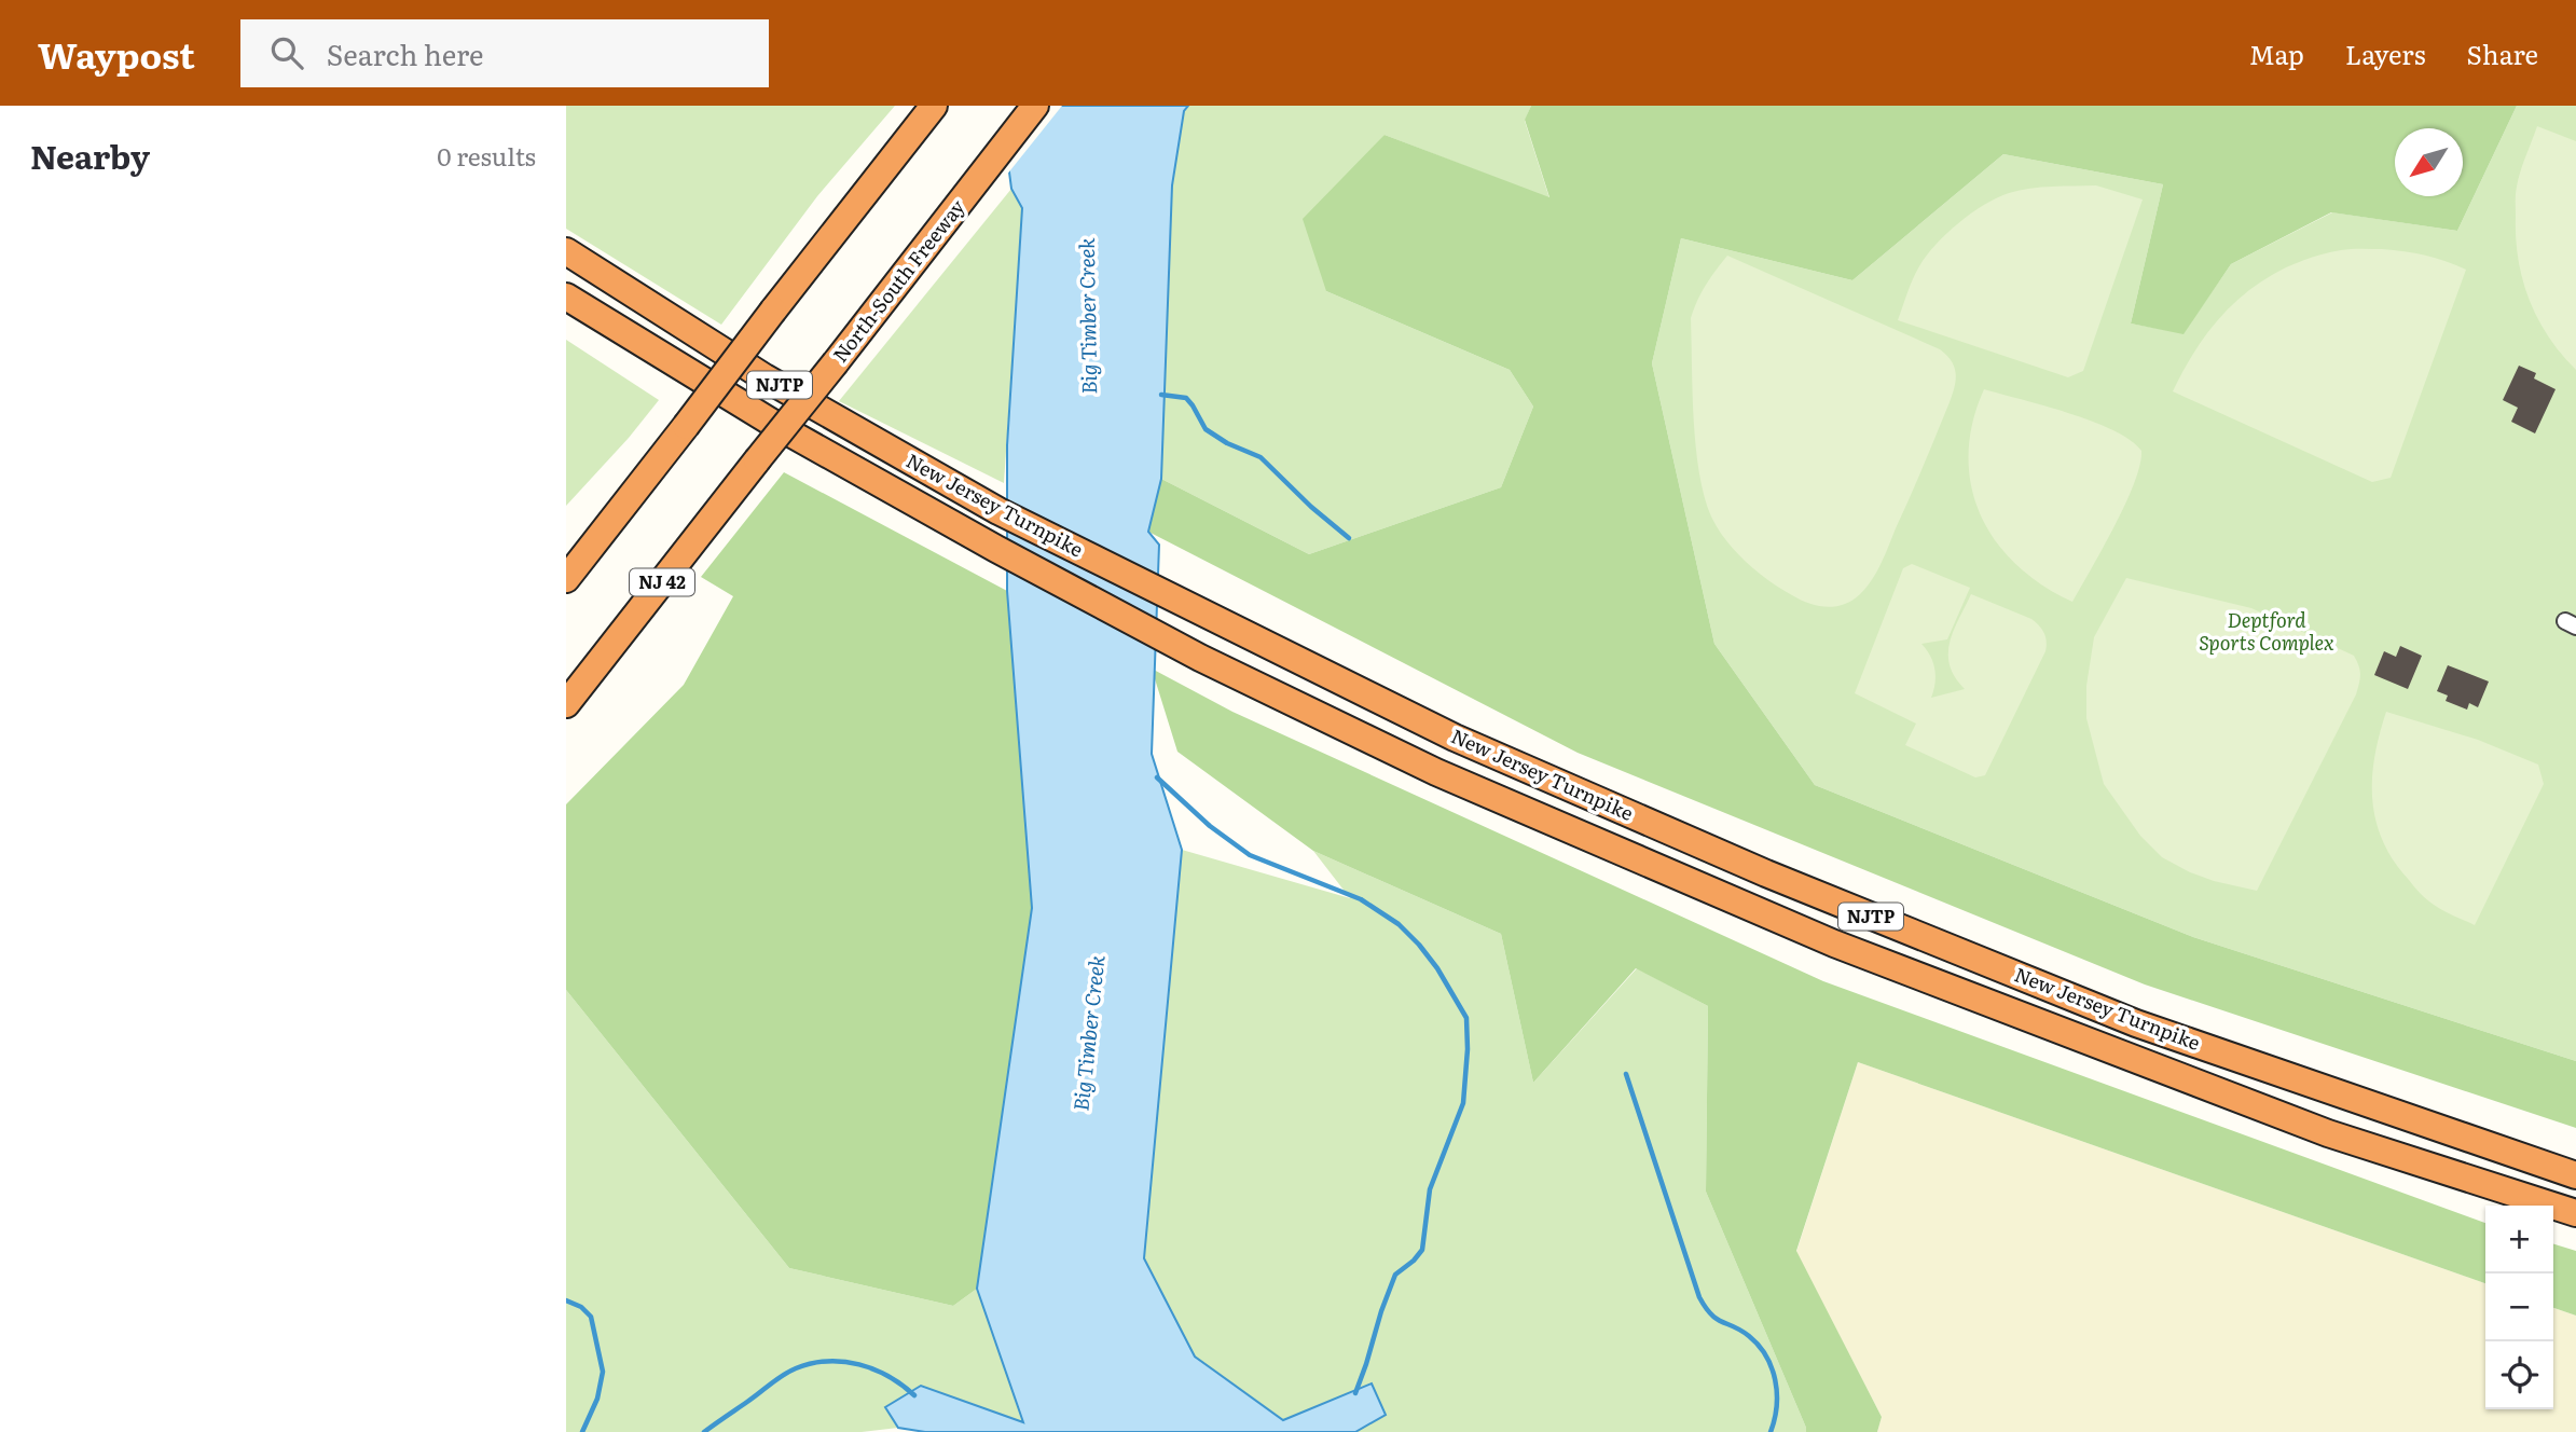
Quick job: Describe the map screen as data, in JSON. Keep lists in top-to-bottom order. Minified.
{"streets":{"highway":["North-South Freeway","NJTP","New Jersey Turnpike","NJ 42"]},"water":["Big Timber Creek"],"parks":["Deptford Sports Complex"],"north":"bottom left","page":{"header":"Waypost","search":"Search here","nav":["Map","Layers","Share"],"heading":["Nearby","0 results"],"map_buttons":["+","−"]}}
